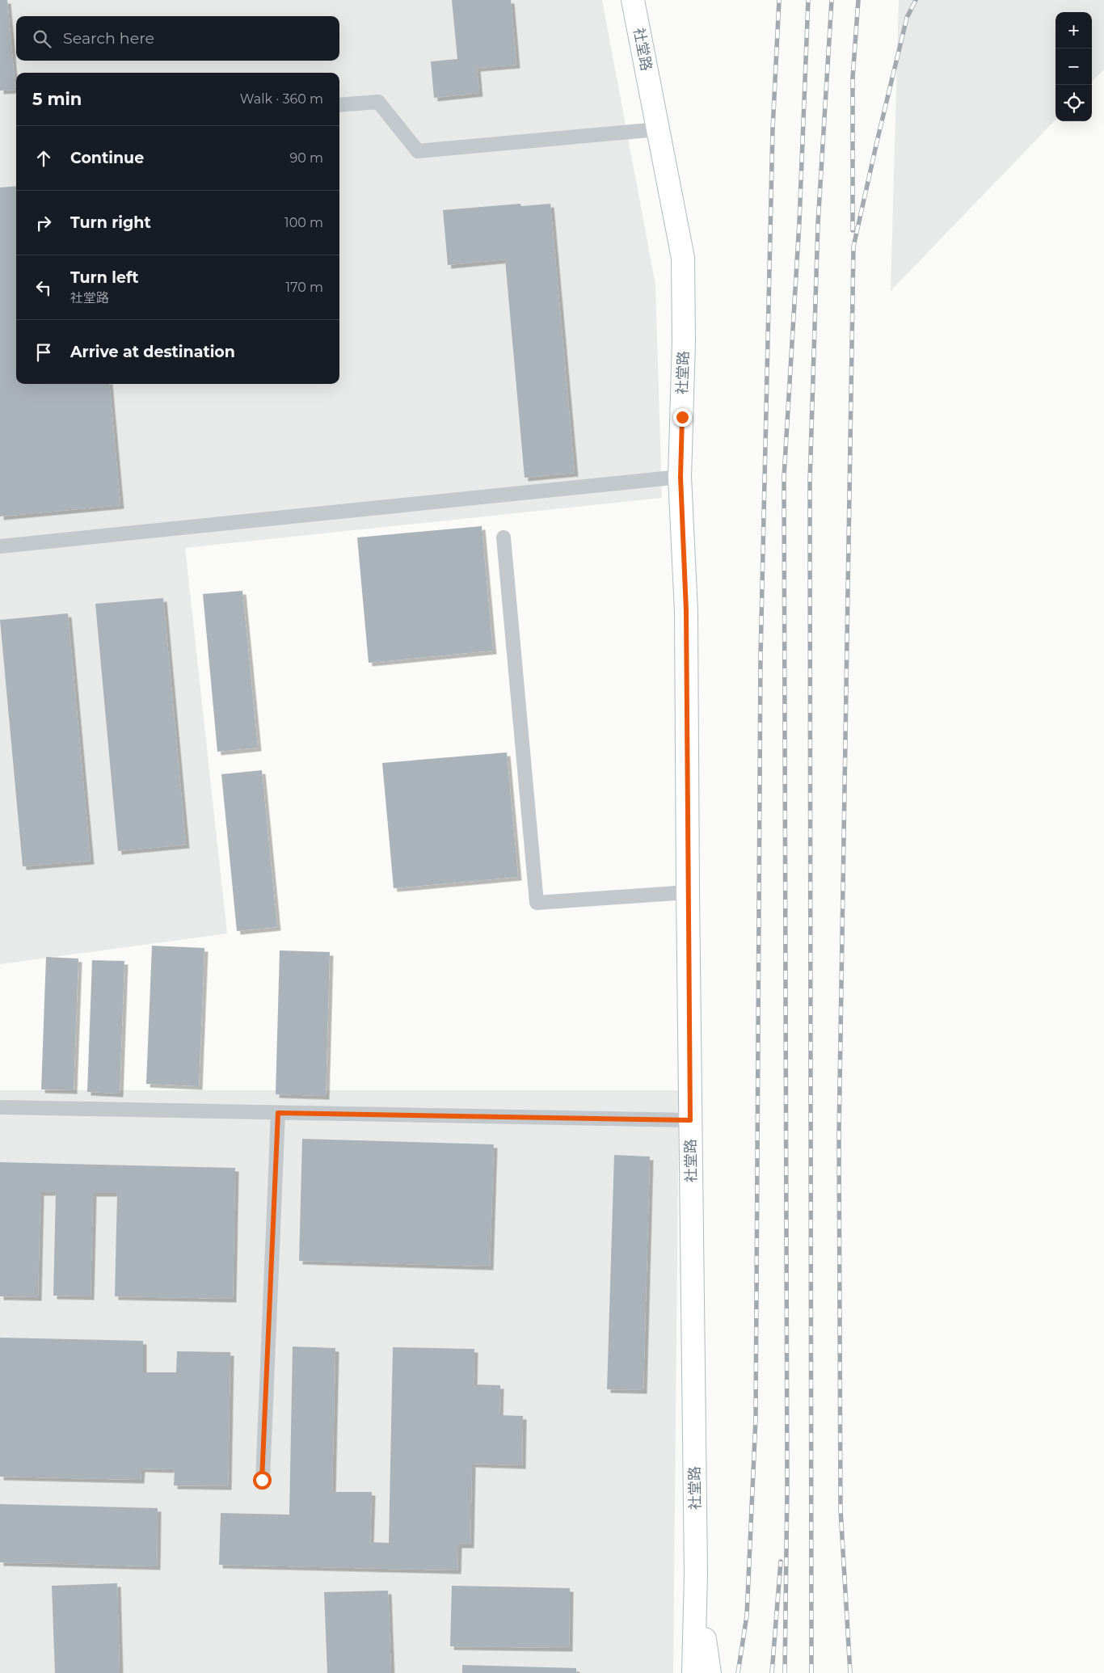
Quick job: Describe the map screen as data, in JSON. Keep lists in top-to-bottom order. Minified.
{"streets":{"main road":["社堂路"]},"page":{"map_buttons":["+","−"],"search":"Search here","heading":["5 min","Walk · 360 m"],"list":[["Continue","90 m"],["Turn right","100 m"],["Turn left","社堂路","170 m"],"Arrive at destination"]}}
